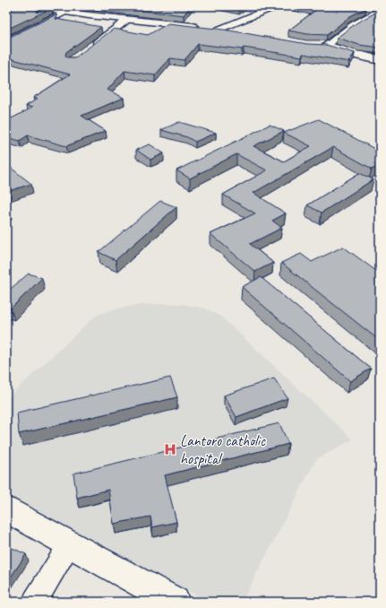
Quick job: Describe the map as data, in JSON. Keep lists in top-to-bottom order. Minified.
{"places":{"hospital":["Lantoro catholic hospital"]}}
